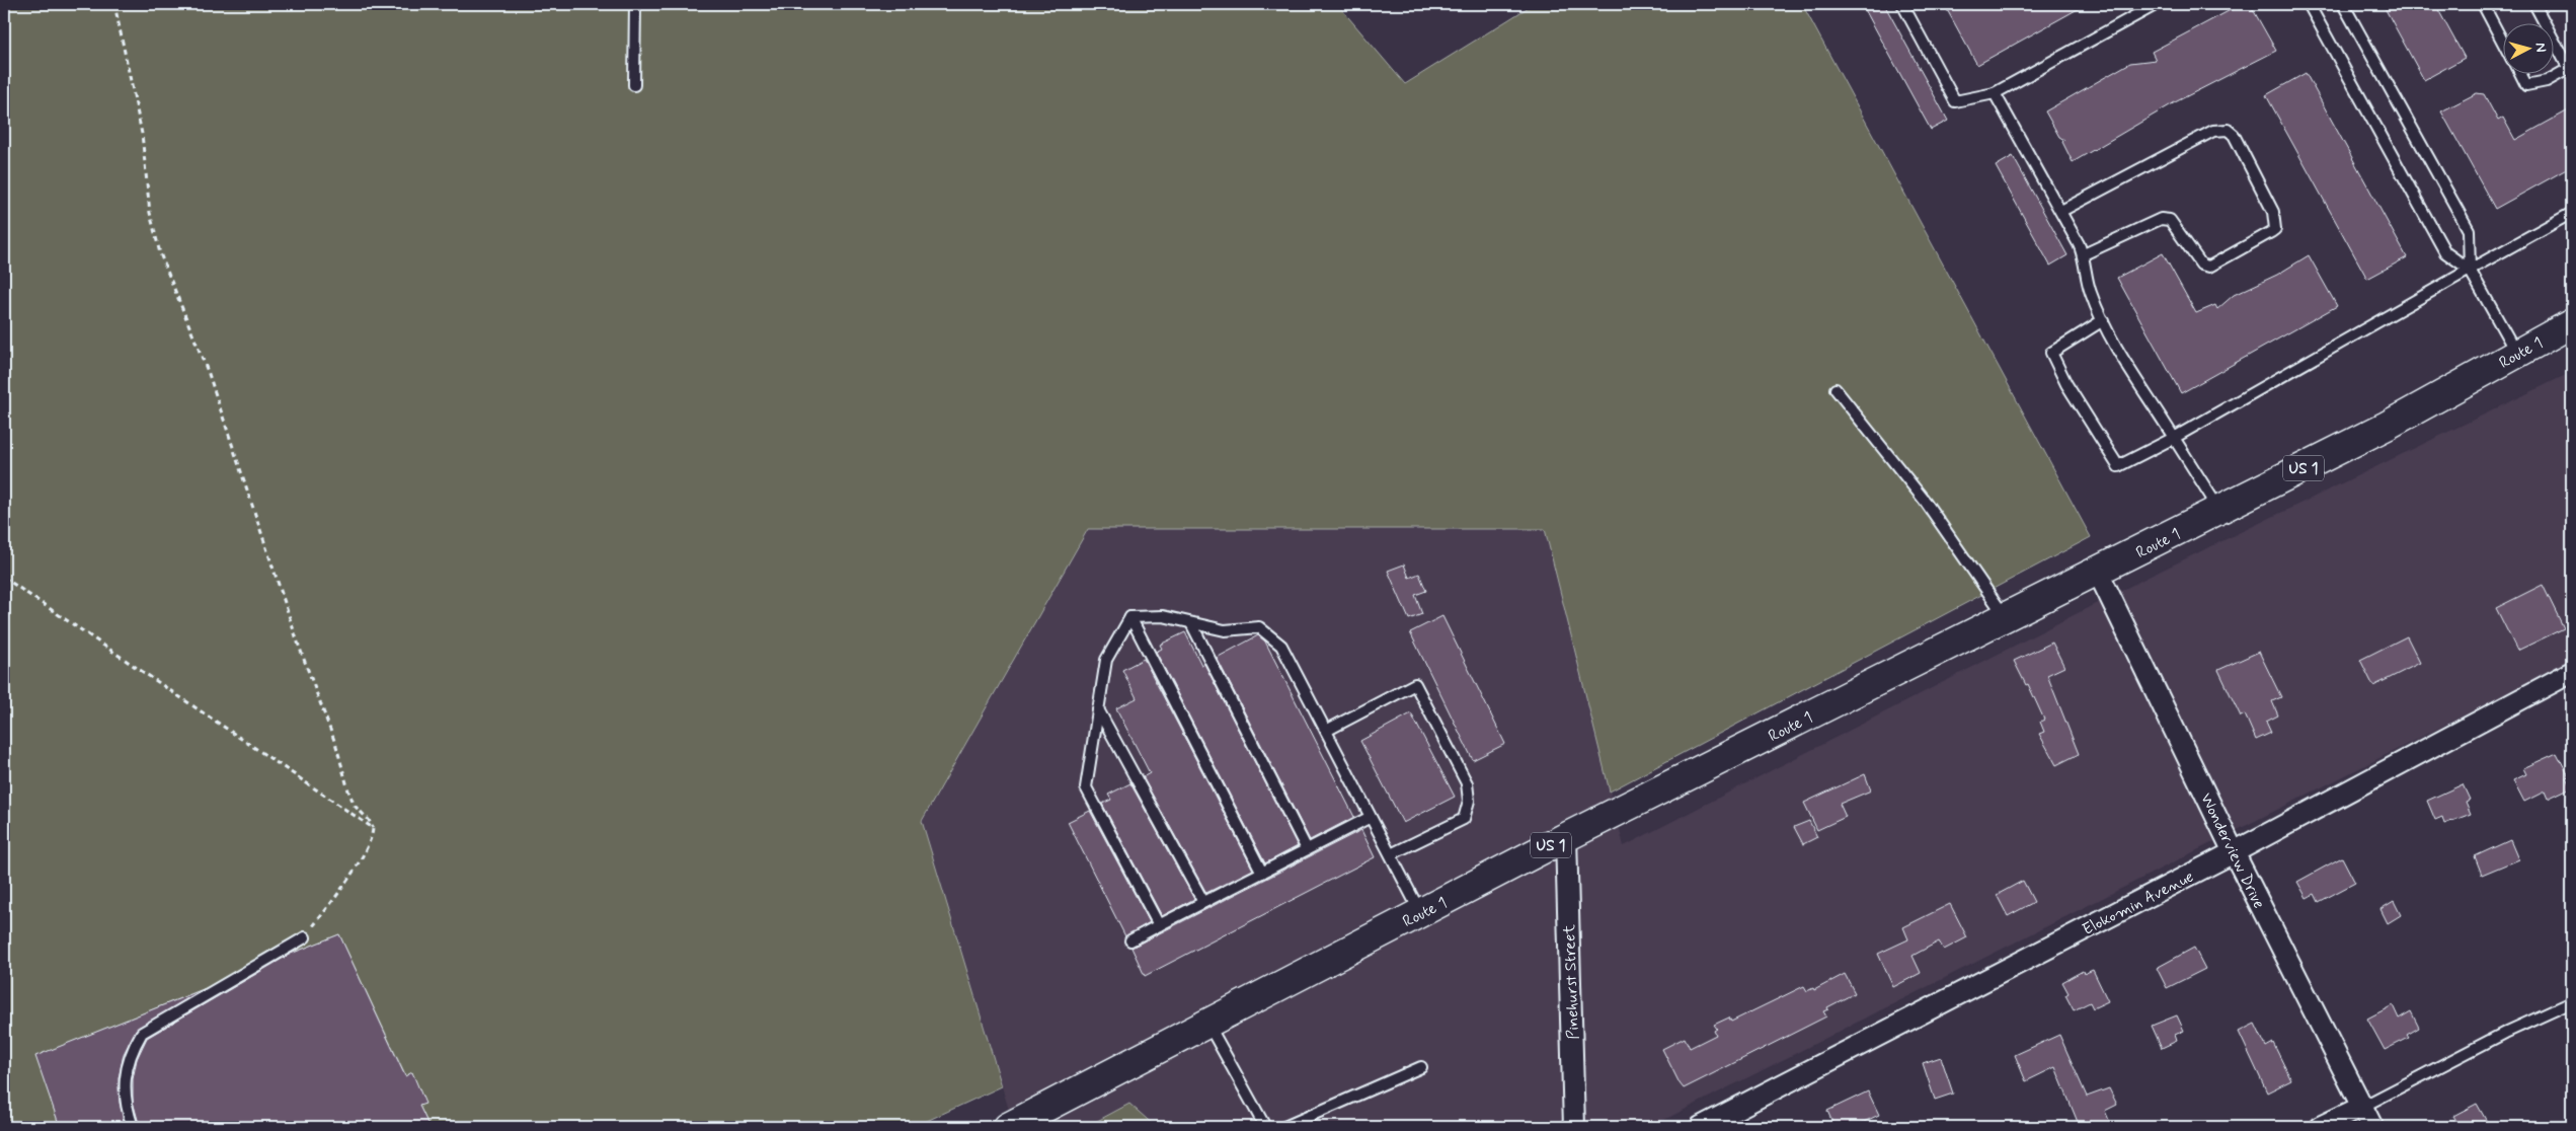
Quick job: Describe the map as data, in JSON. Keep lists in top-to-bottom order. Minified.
{"streets":{"main road":["Route 1","US 1"],"street":["Wonderview Drive","Elokomin Avenue","Pinehurst Street"]},"crossings":[["Route 1","Wonderview Drive"],["Route 1","Pinehurst Street"],["Wonderview Drive","Elokomin Avenue"]],"north":"right"}
